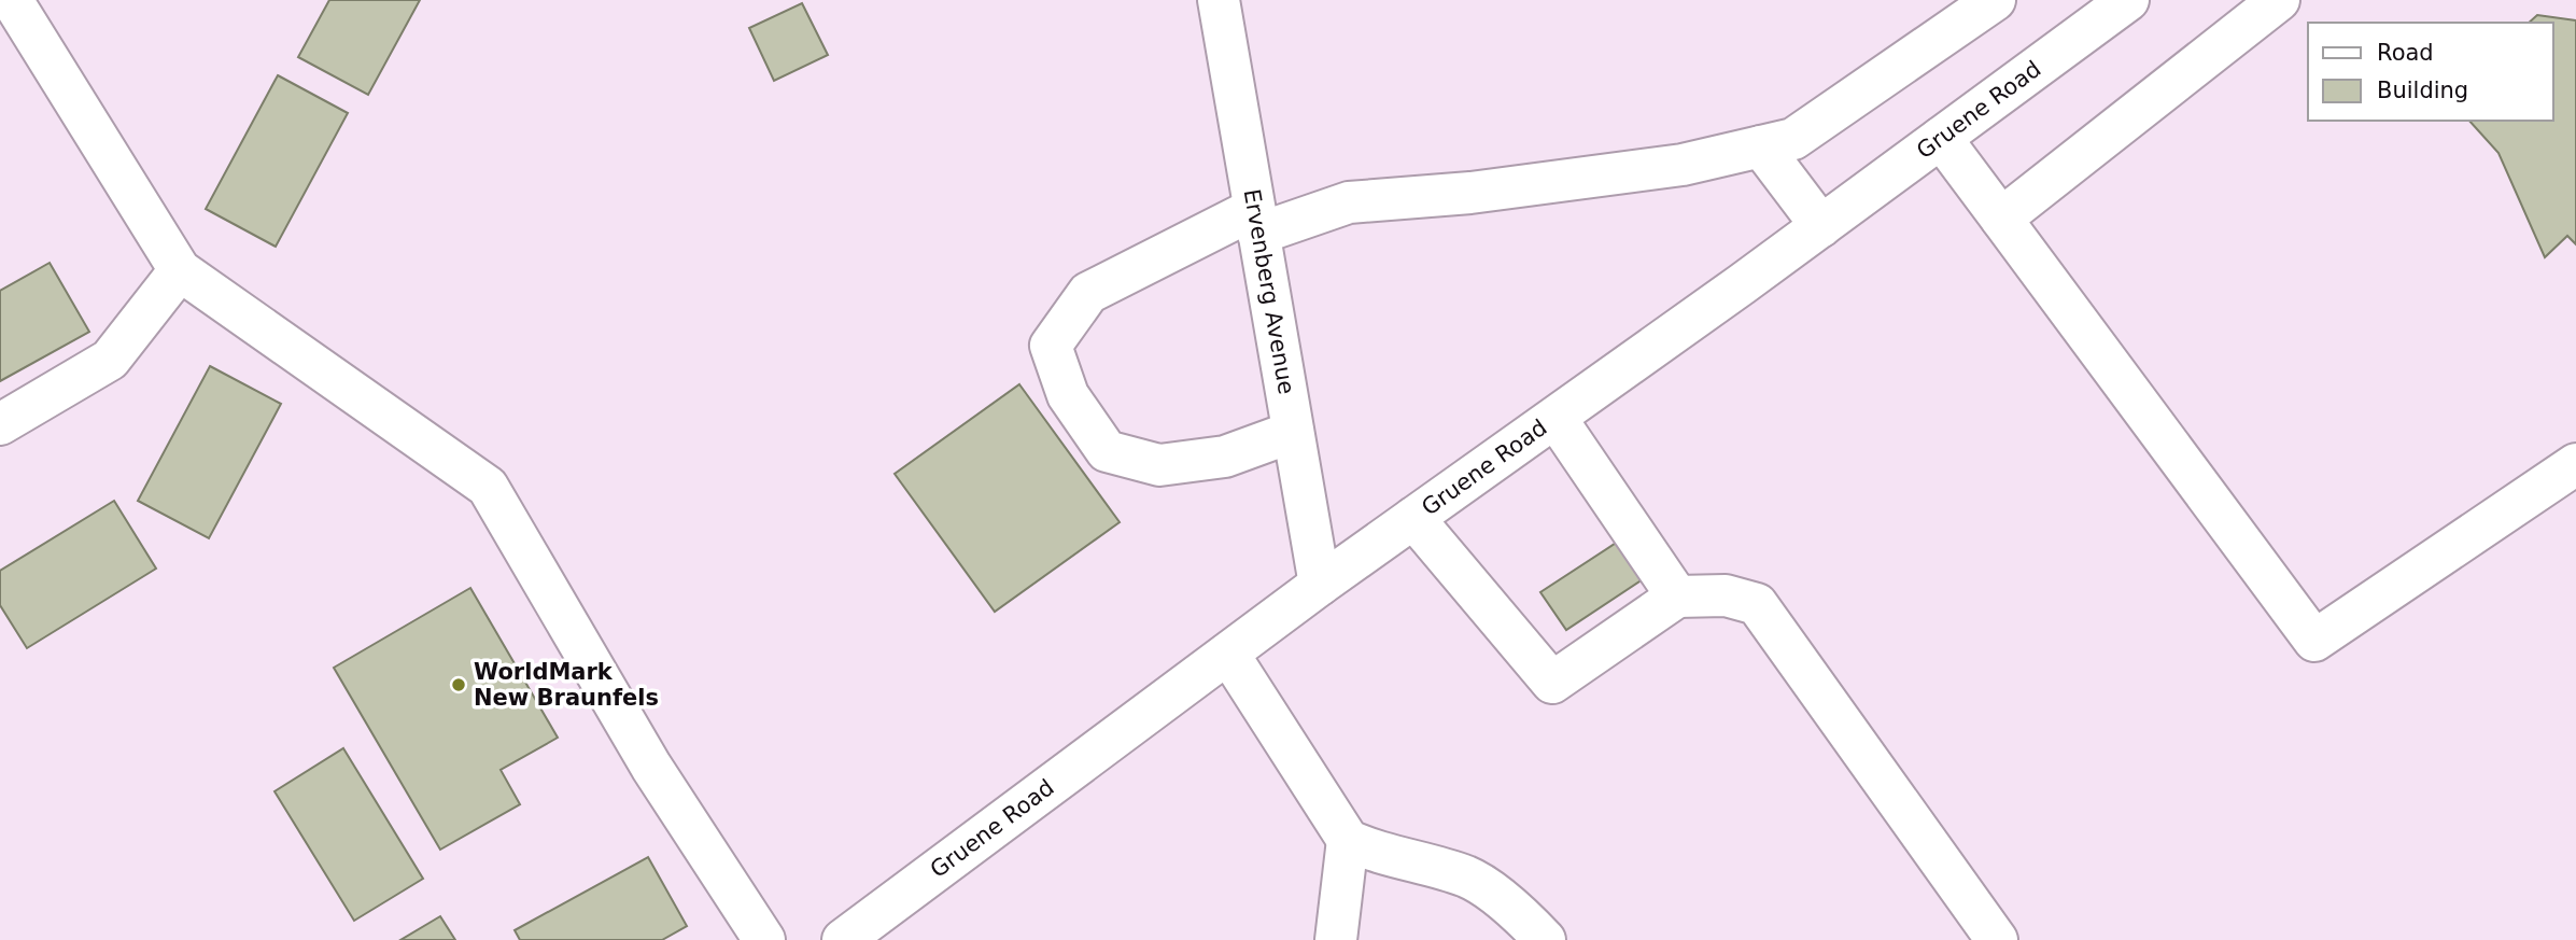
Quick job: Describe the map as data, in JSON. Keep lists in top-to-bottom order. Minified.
{"streets":{"street":["Gruene Road","Ervenberg Avenue"]},"crossings":[["Gruene Road","Ervenberg Avenue"]],"places":["WorldMark New Braunfels"],"legend":["Road","Building"]}
